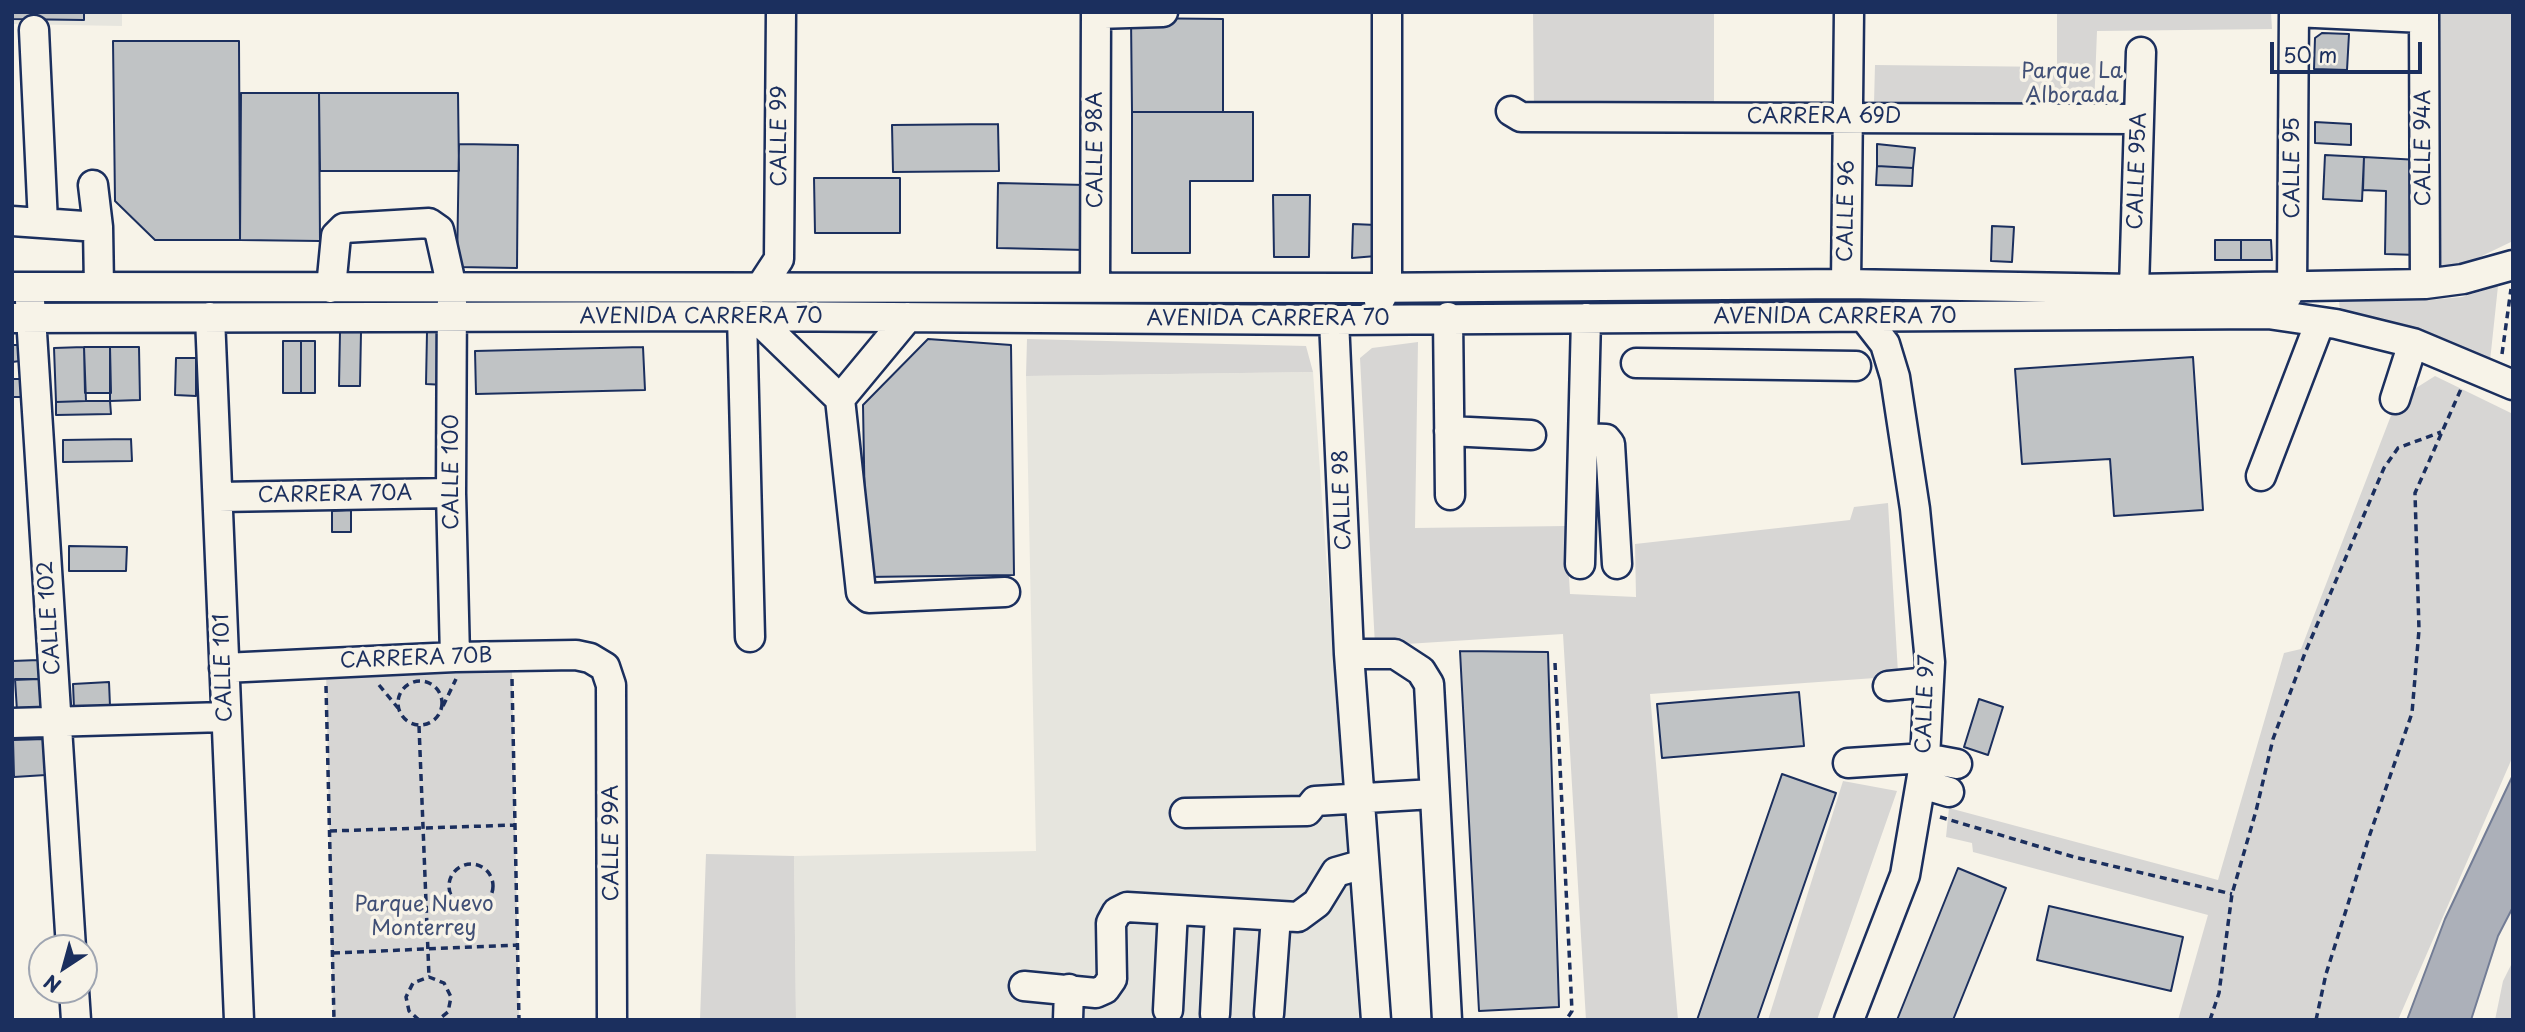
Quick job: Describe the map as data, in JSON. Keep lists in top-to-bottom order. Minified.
{"streets":{"street":["CARRERA 69D","CALLE 99","CALLE 94A","CALLE 98A","CALLE 95","CALLE 95A","CALLE 96","AVENIDA CARRERA 70","CALLE 100","CARRERA 70A","CALLE 98","CALLE 102","CARRERA 70B","CALLE 101","CALLE 97","CALLE 99A"]},"crossings":[["CARRERA 69D","CALLE 95A"],["CARRERA 69D","CALLE 96"],["CALLE 94A","AVENIDA CARRERA 70"],["CALLE 98A","AVENIDA CARRERA 70"],["CALLE 95","AVENIDA CARRERA 70"],["CALLE 95A","AVENIDA CARRERA 70"],["CALLE 96","AVENIDA CARRERA 70"],["AVENIDA CARRERA 70","CALLE 100"],["AVENIDA CARRERA 70","CALLE 98"],["AVENIDA CARRERA 70","CALLE 102"],["AVENIDA CARRERA 70","CALLE 101"],["AVENIDA CARRERA 70","CALLE 97"],["CALLE 100","CARRERA 70A"],["CALLE 100","CARRERA 70B"],["CARRERA 70A","CALLE 101"],["CARRERA 70B","CALLE 101"],["CARRERA 70B","CALLE 99A"]],"parks":["Parque La Alborada","Parque Nuevo Monterrey"],"scale_bar":"50 m","north":"bottom left"}
